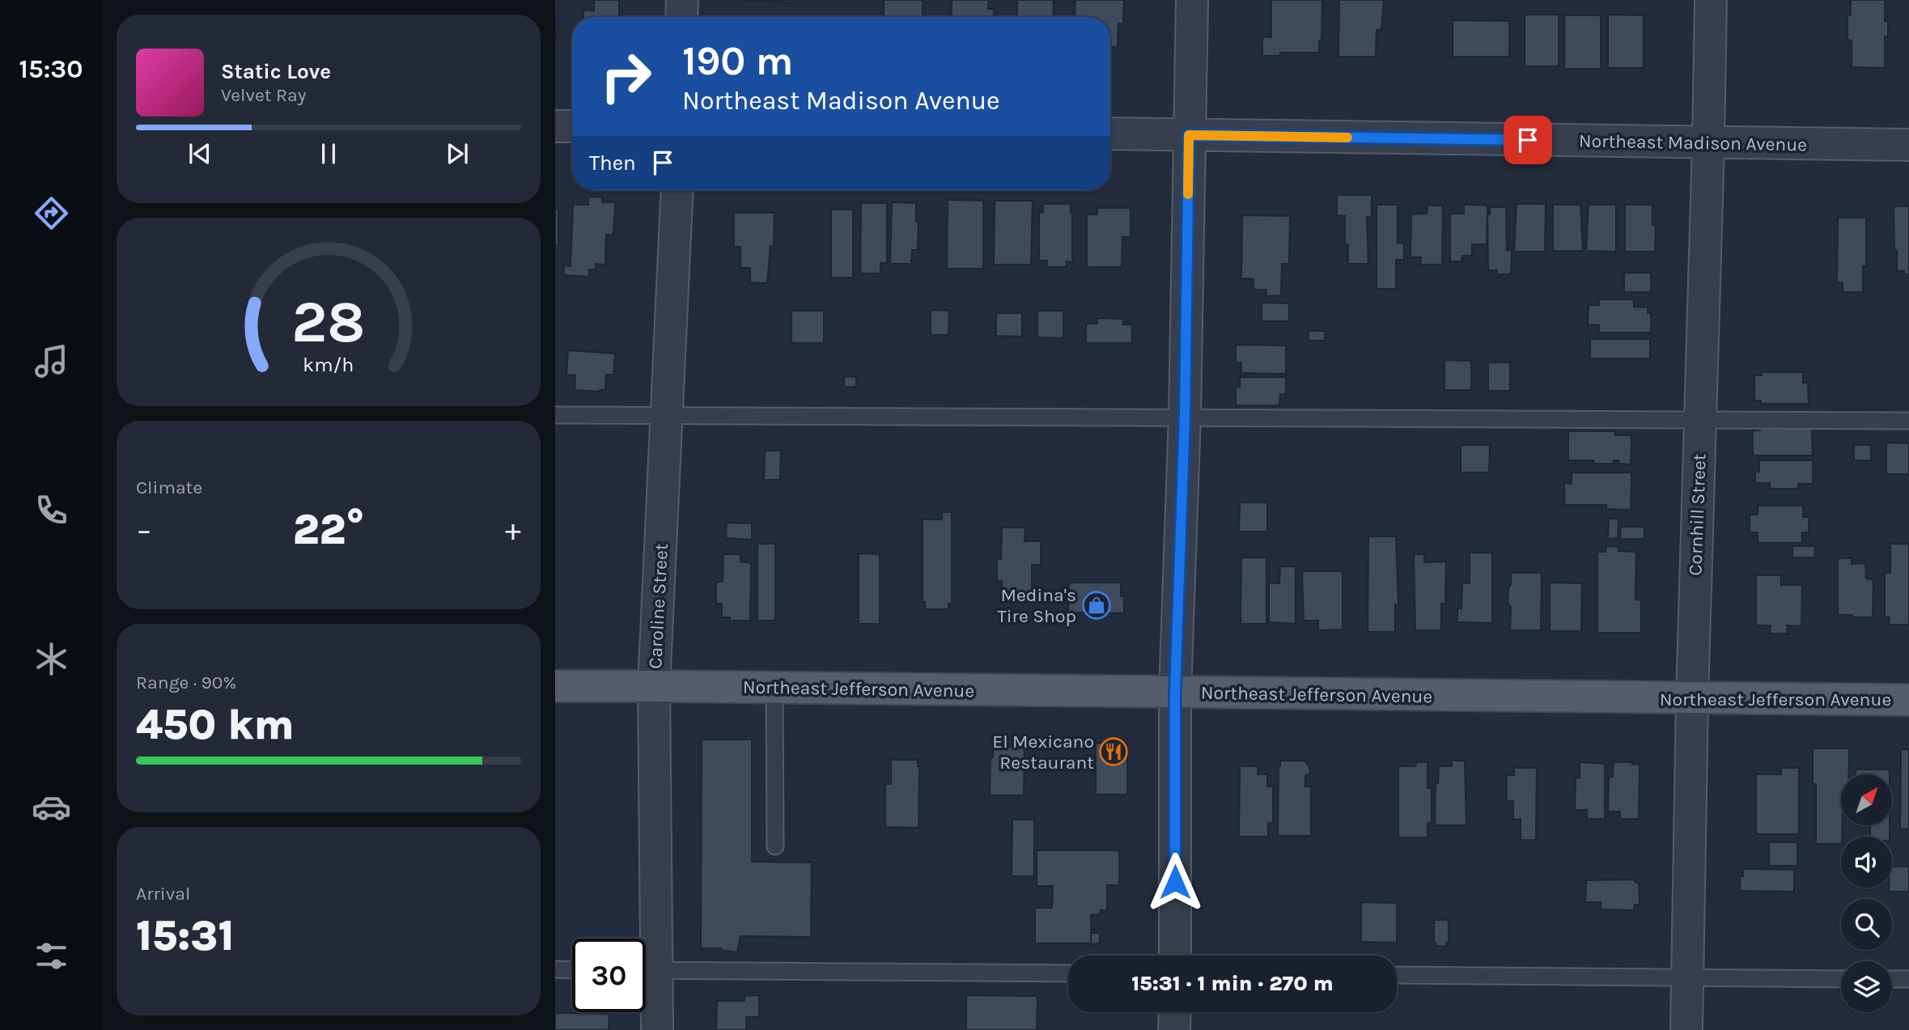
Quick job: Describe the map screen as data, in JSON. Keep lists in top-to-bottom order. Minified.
{"streets":{"main road":["Northeast Jefferson Avenue"],"street":["Northeast Madison Avenue","Cornhill Street","Caroline Street"]},"crossings":[["Northeast Madison Avenue","Cornhill Street"],["Cornhill Street","Northeast Jefferson Avenue"],["Caroline Street","Northeast Jefferson Avenue"]],"places":{"shop":["Medina's Tire Shop"],"restaurant":["El Mexicano Restaurant"]},"north":"top right","page":{"tabs":"15:30","turn":["190 m","Northeast Madison Avenue"],"song":["Static Love","Velvet Ray"],"then":"Then","tile":["Climate",["Range · 90%","450 km"],["Arrival","15:31"]],"heat":["−","22°","+"],"limit":"30","trip":"15:31 · 1 min · 270 m","gauge":["28","km/h"]}}
